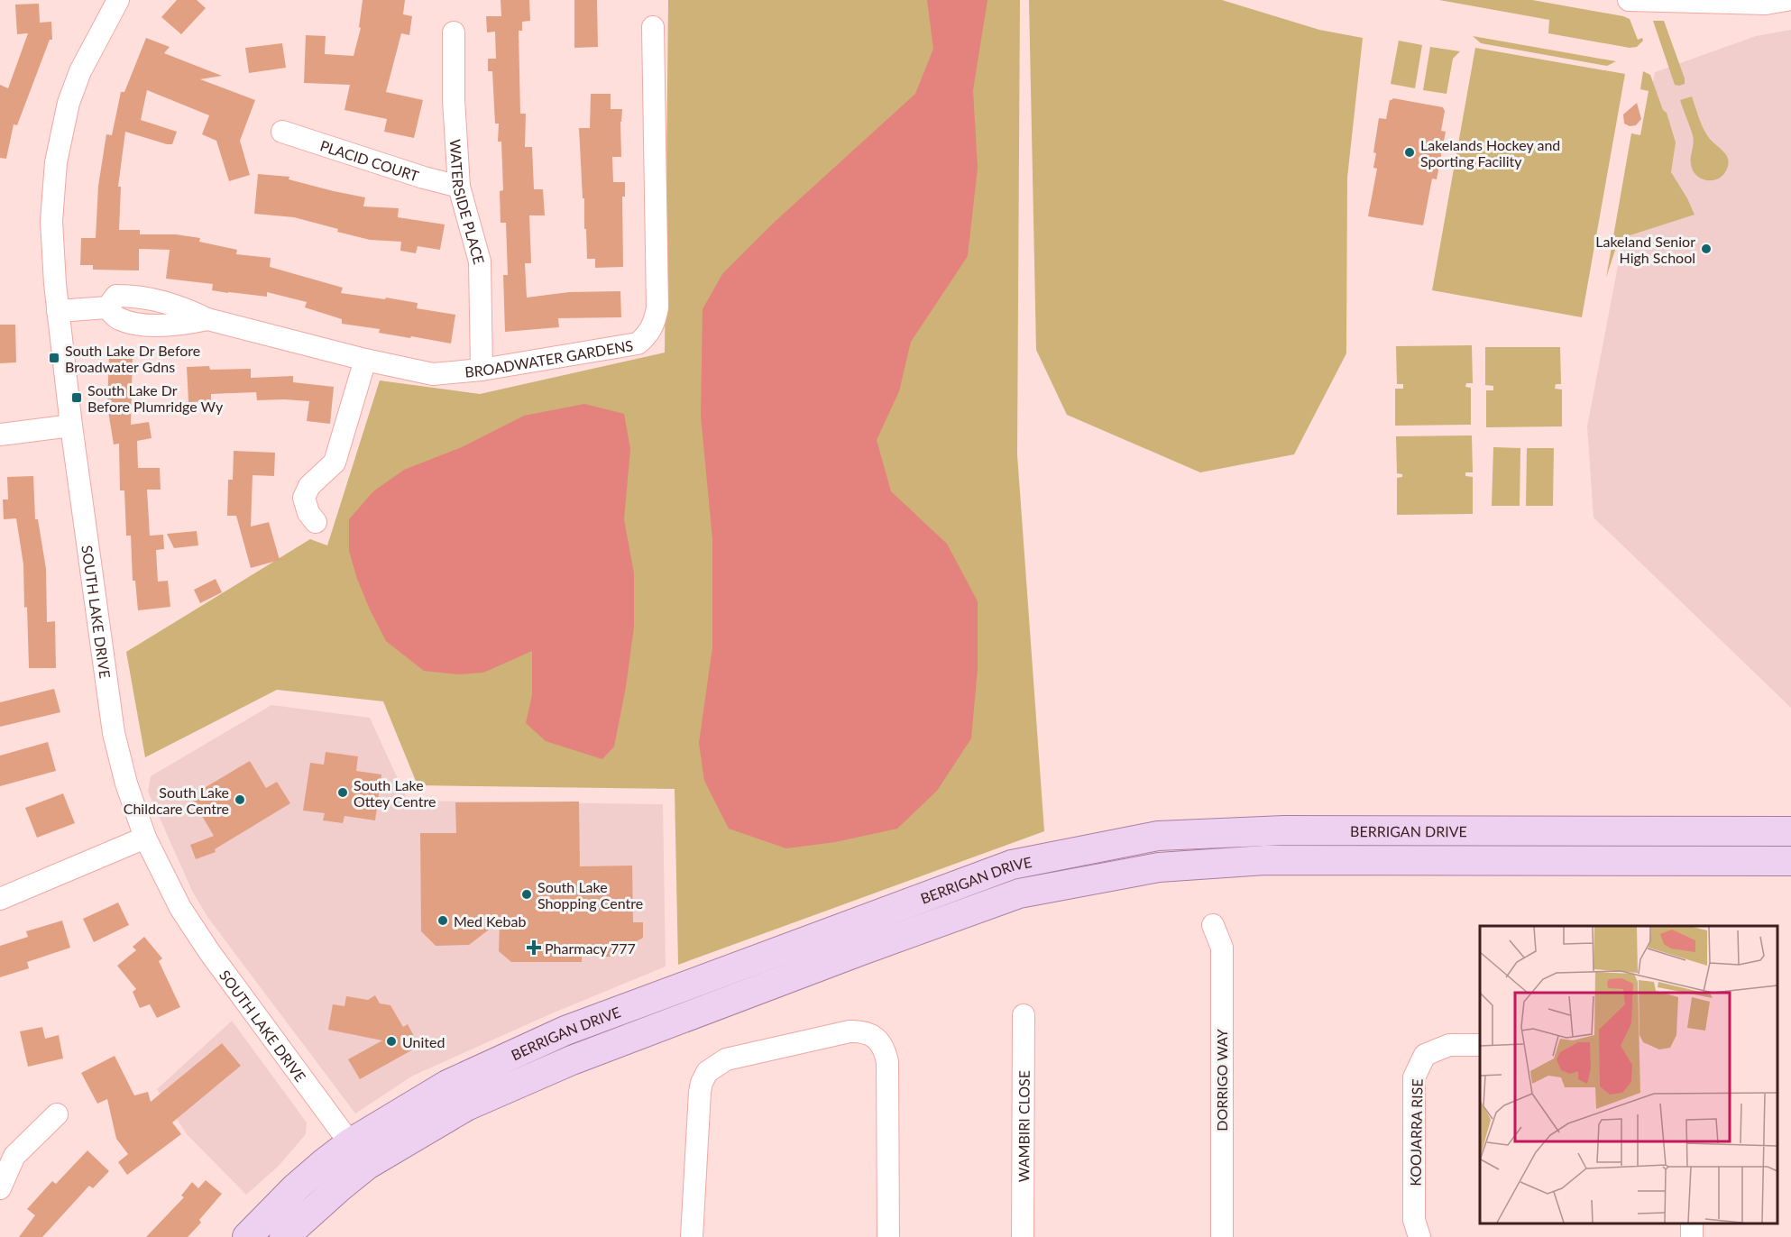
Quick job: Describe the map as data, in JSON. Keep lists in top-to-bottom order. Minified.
{"streets":{"main road":["BERRIGAN DRIVE"],"street":["PLACID COURT","WATERSIDE PLACE","BROADWATER GARDENS","SOUTH LAKE DRIVE","DORRIGO WAY","WAMBIRI CLOSE","KOOJARRA RISE"]},"crossings":[["PLACID COURT","WATERSIDE PLACE"],["WATERSIDE PLACE","BROADWATER GARDENS"],["BROADWATER GARDENS","SOUTH LAKE DRIVE"],["SOUTH LAKE DRIVE","BERRIGAN DRIVE"]],"places":{"other":["Lakelands Hockey and Sporting Facility","Lakeland Senior High School","South Lake Ottey Centre","South Lake Childcare Centre","South Lake Shopping Centre","Med Kebab","United"],"transit":["South Lake Dr Before Broadwater Gdns","South Lake Dr Before Plumridge Wy"],"health":["Pharmacy 777"]}}
